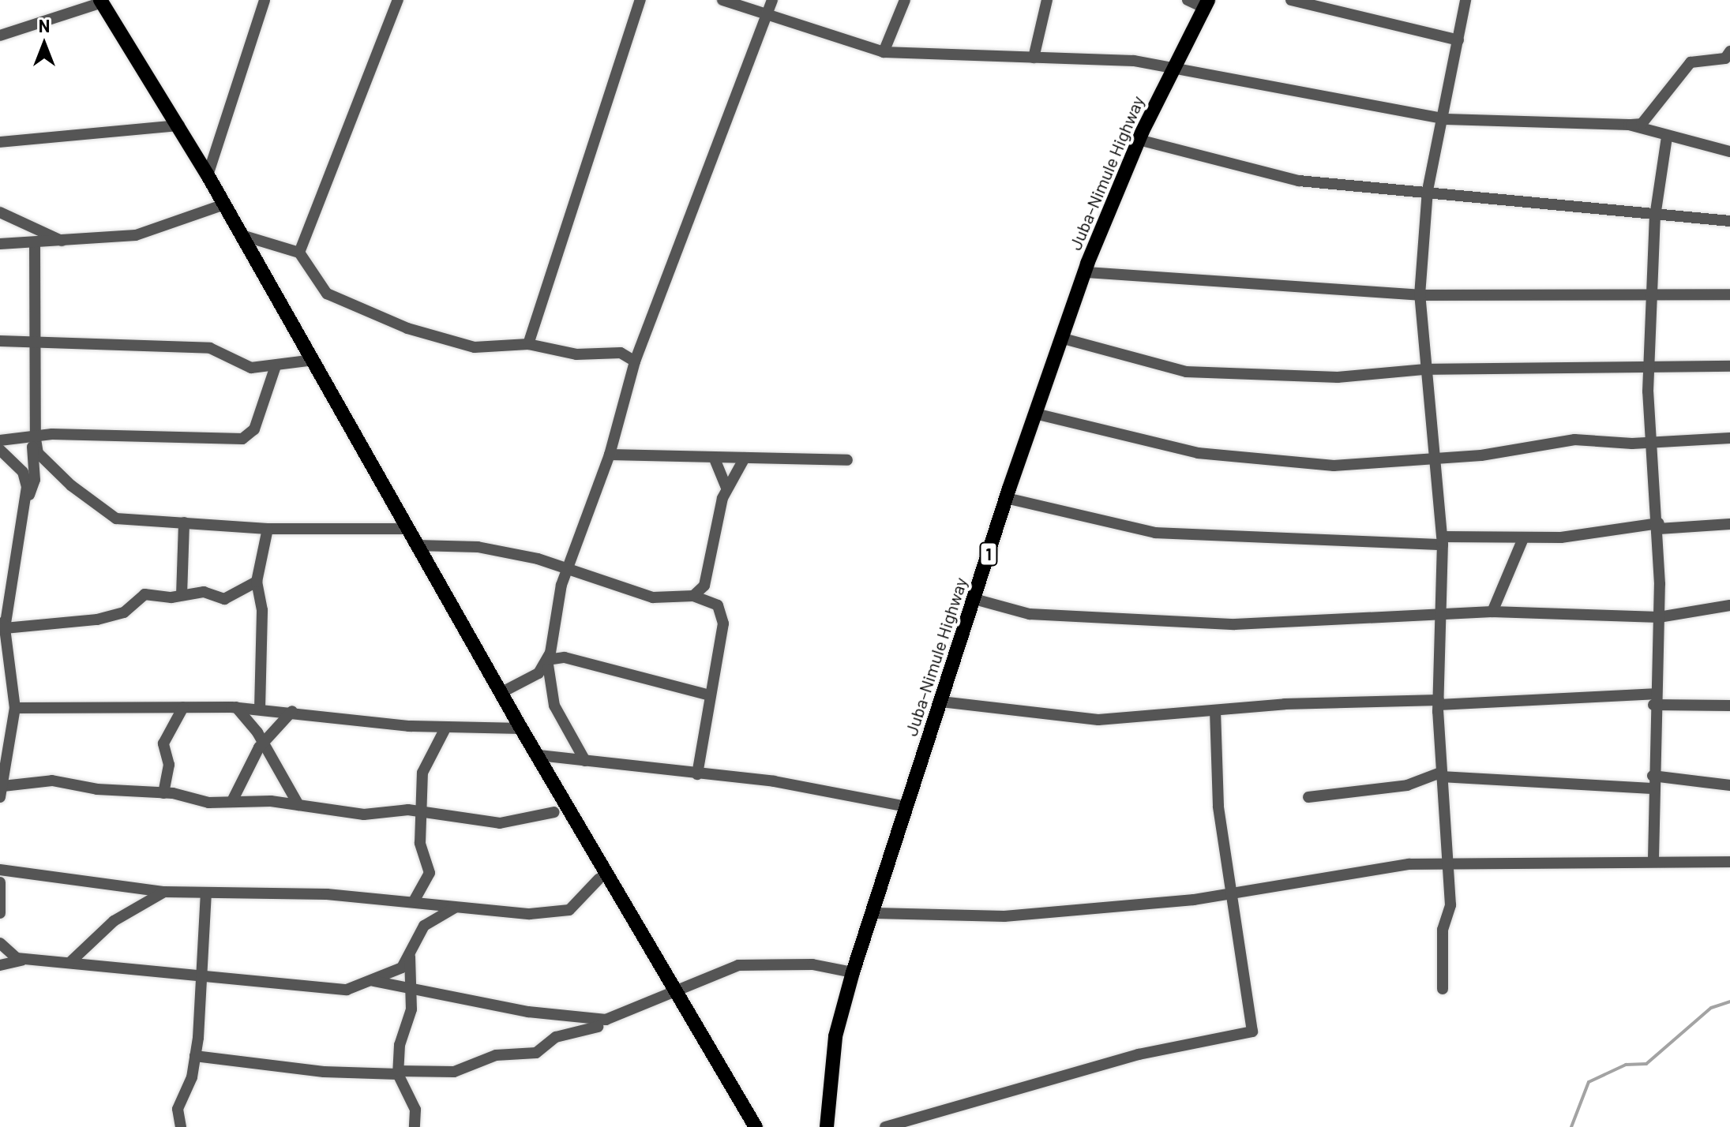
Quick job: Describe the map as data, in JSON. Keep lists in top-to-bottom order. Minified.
{"streets":{"main road":["Juba–Nimule Highway","1"]},"north":"top"}
